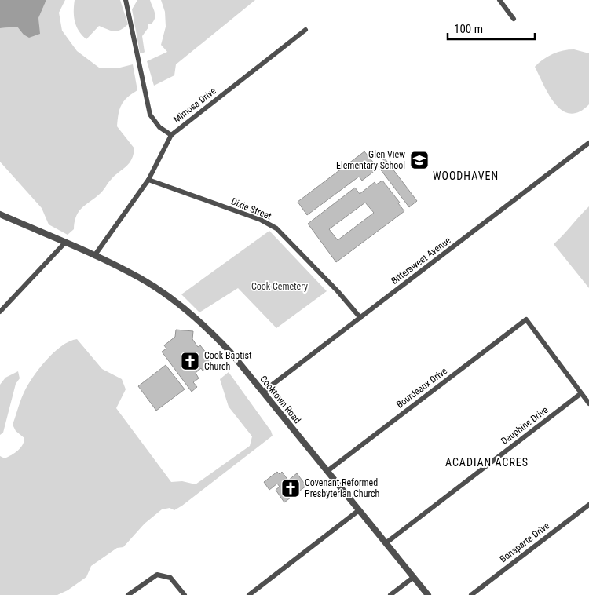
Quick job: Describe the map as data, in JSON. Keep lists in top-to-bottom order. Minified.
{"streets":{"street":["Mimosa Drive","Dixie Street","Bittersweet Avenue","Bourdeaux Drive","Cooktown Road","Dauphine Drive","Bonaparte Drive"]},"crossings":[["Mimosa Drive","Dixie Street"],["Mimosa Drive","Cooktown Road"],["Dixie Street","Bittersweet Avenue"],["Bittersweet Avenue","Cooktown Road"],["Bourdeaux Drive","Cooktown Road"],["Bourdeaux Drive","Dauphine Drive"],["Cooktown Road","Dauphine Drive"]],"districts":["WOODHAVEN","ACADIAN ACRES"],"parks":["Cook Cemetery"],"places":{"school or university":["Glen View Elementary School"],"church":["Cook Baptist Church","Covenant Reformed Presbyterian Church"]},"scale_bar":"100 m"}
